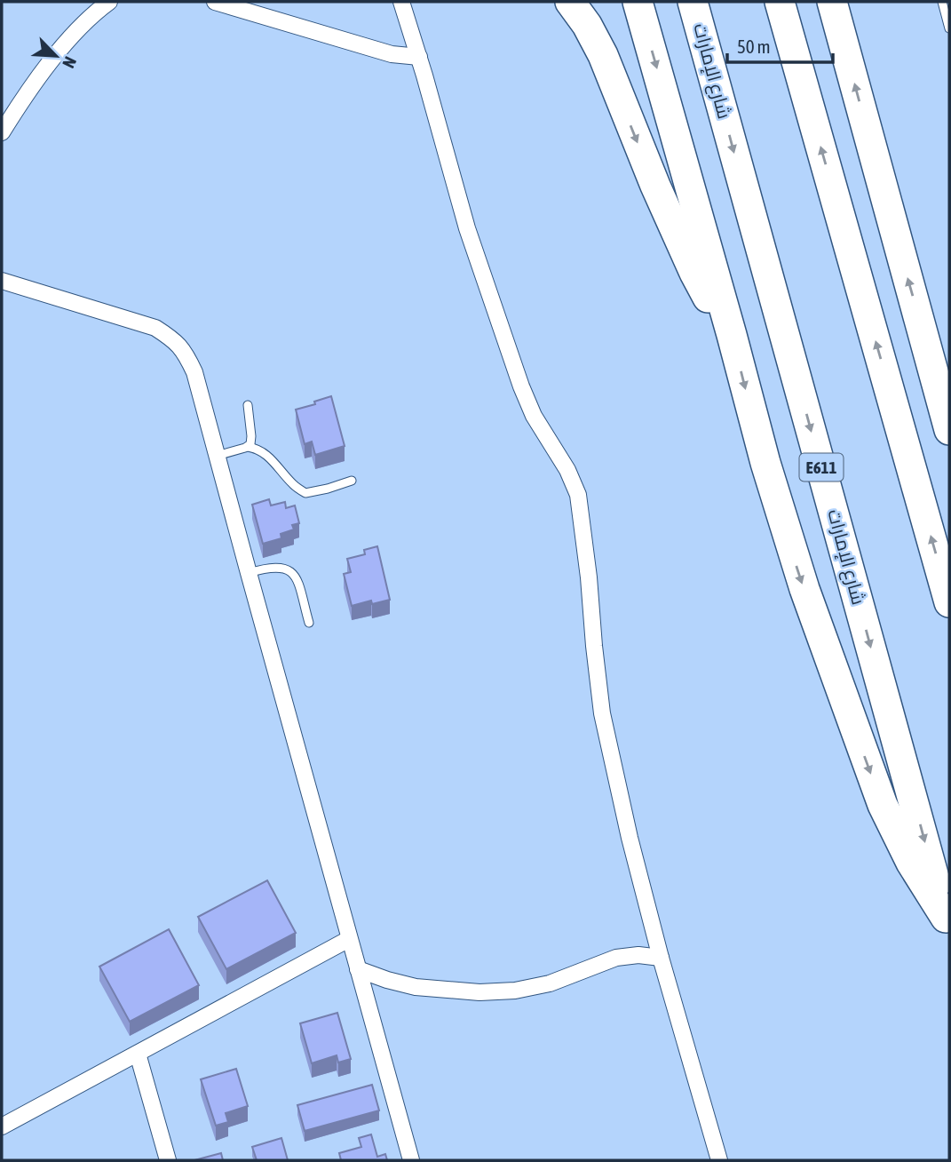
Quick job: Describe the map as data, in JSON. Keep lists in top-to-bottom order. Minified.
{"streets":{"highway":["شارع الإمارات","E611"]},"scale_bar":"50 m","north":"bottom right"}
